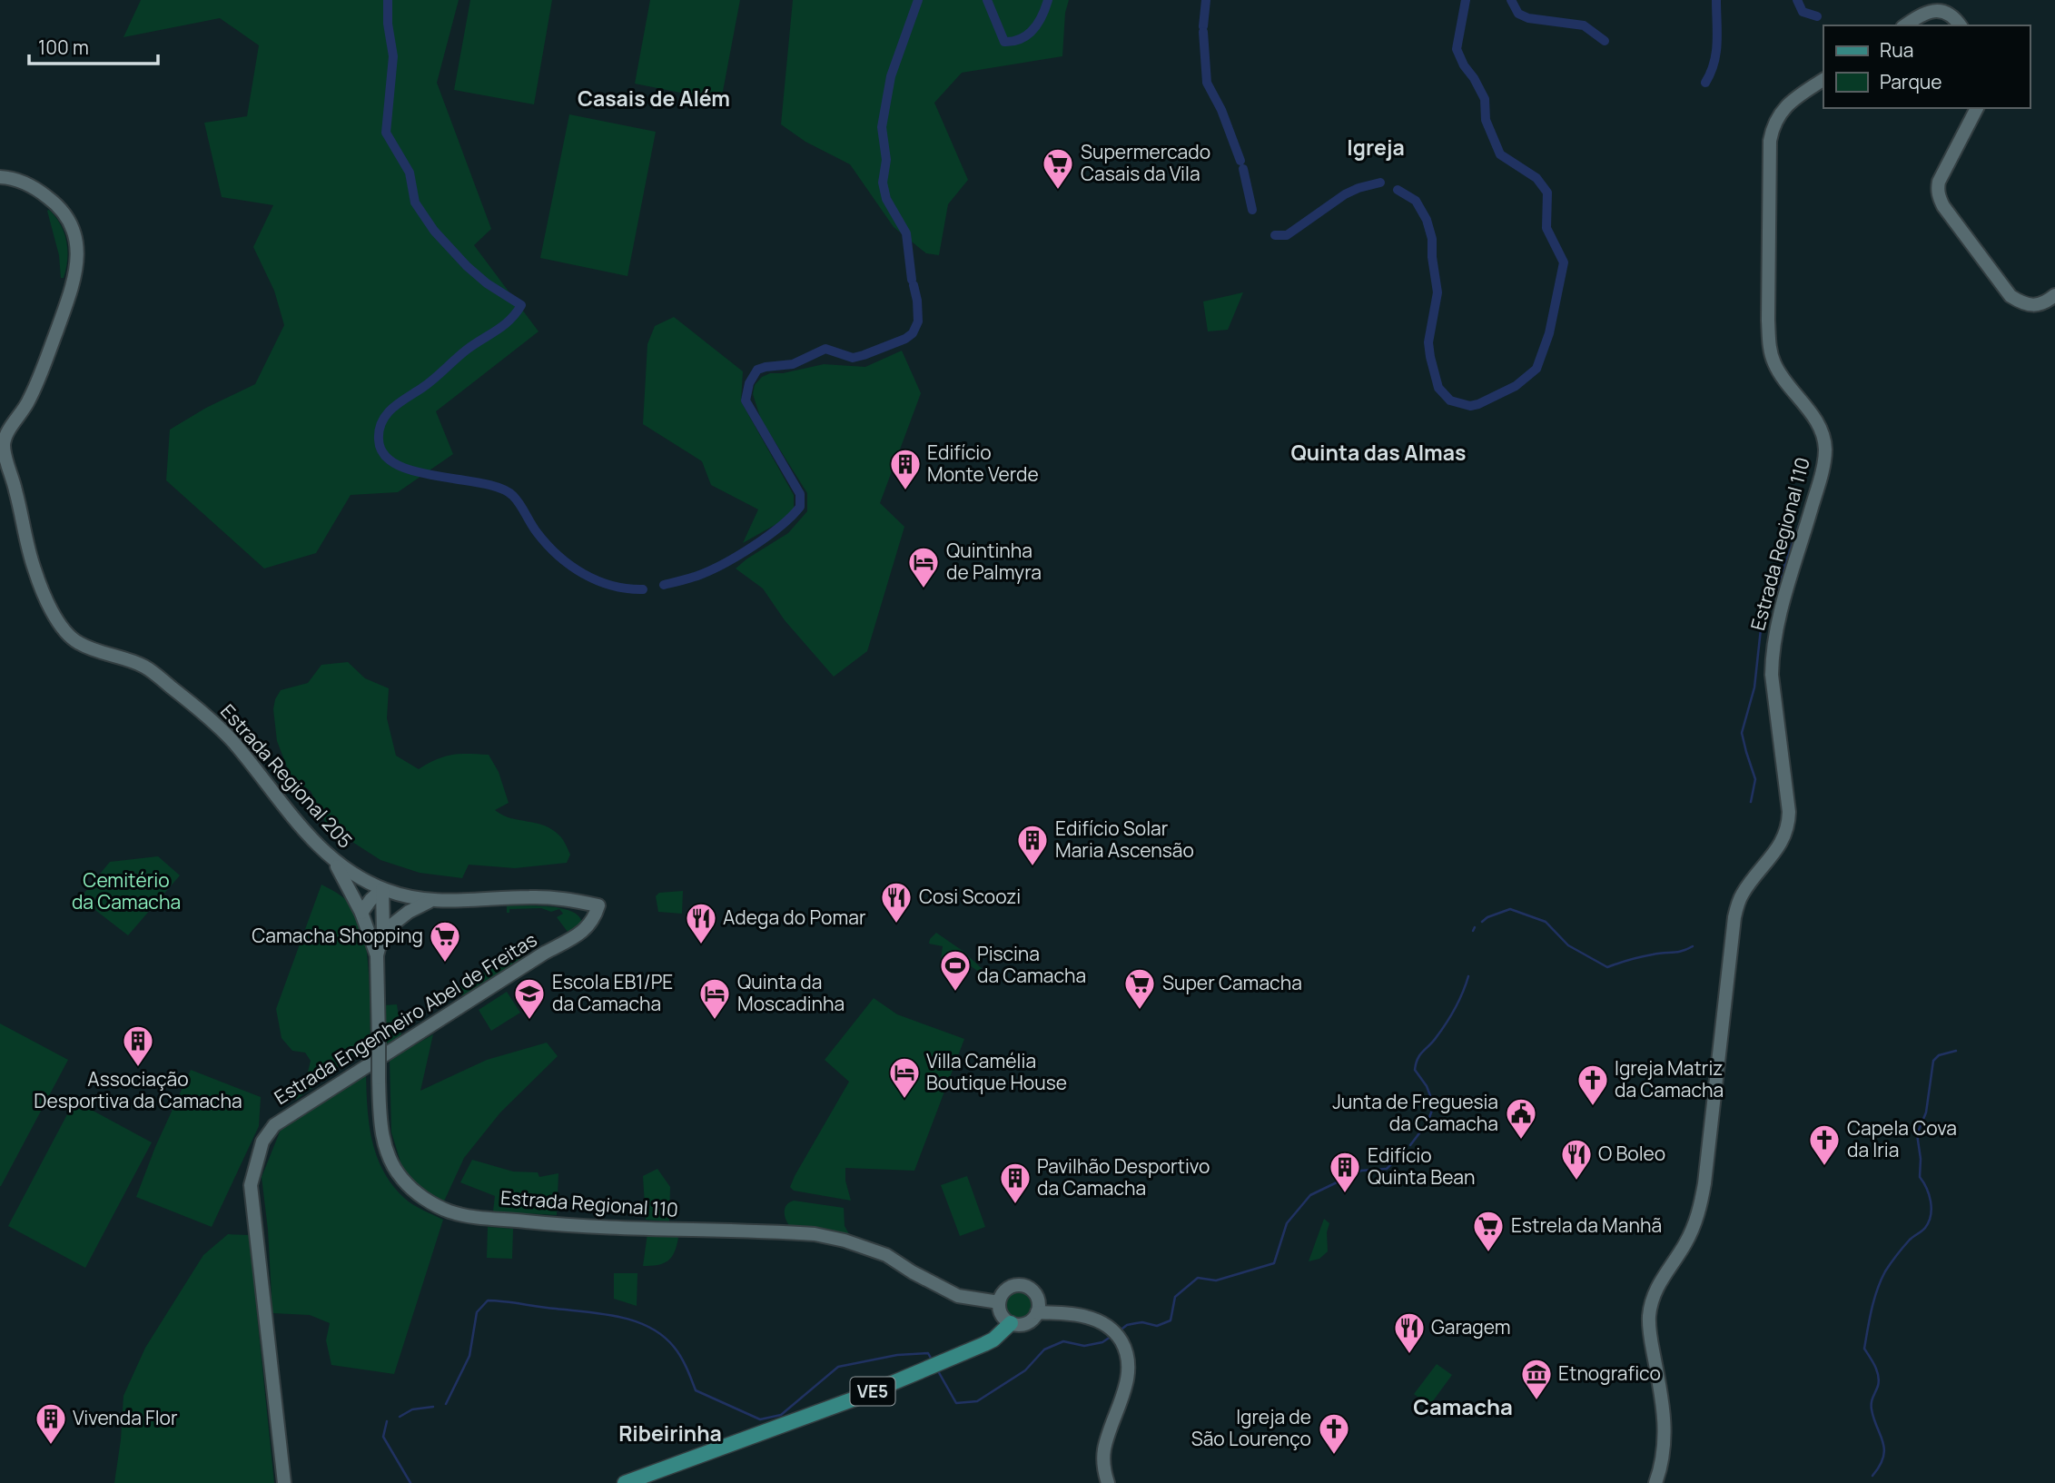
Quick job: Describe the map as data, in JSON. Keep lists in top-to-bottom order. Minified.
{"streets":{"main road":["Estrada Regional 110","Estrada Regional 205","Estrada Engenheiro Abel de Freitas","VE5"]},"crossings":[["Estrada Regional 110","Estrada Regional 205"],["Estrada Regional 110","VE5"],["Estrada Regional 205","Estrada Engenheiro Abel de Freitas"]],"districts":["Casais de Além","Igreja","Quinta das Almas","Camacha","Ribeirinha"],"parks":["Cemitério da Camacha"],"places":{"supermarket":["Supermercado Casais da Vila","Camacha Shopping","Super Camacha","Estrela da Manhã"],"building":["Edifício Monte Verde","Edifício Solar Maria Ascensão","Associação Desportiva da Camacha","Edifício Quinta Bean","Pavilhão Desportivo da Camacha","Vivenda Flor"],"hotel":["Quintinha de Palmyra","Quinta da Moscadinha","Villa Camélia Boutique House"],"restaurant":["Cosi Scoozi","Adega do Pomar","O Boleo","Garagem"],"sports":["Piscina da Camacha"],"school or university":["Escola EB1/PE da Camacha"],"church":["Igreja Matriz da Camacha","Capela Cova da Iria","Igreja de São Lourenço"],"public building":["Junta de Freguesia da Camacha"],"museum":["Etnografico"]},"legend":["Rua","Parque"],"scale_bar":"100 m"}
